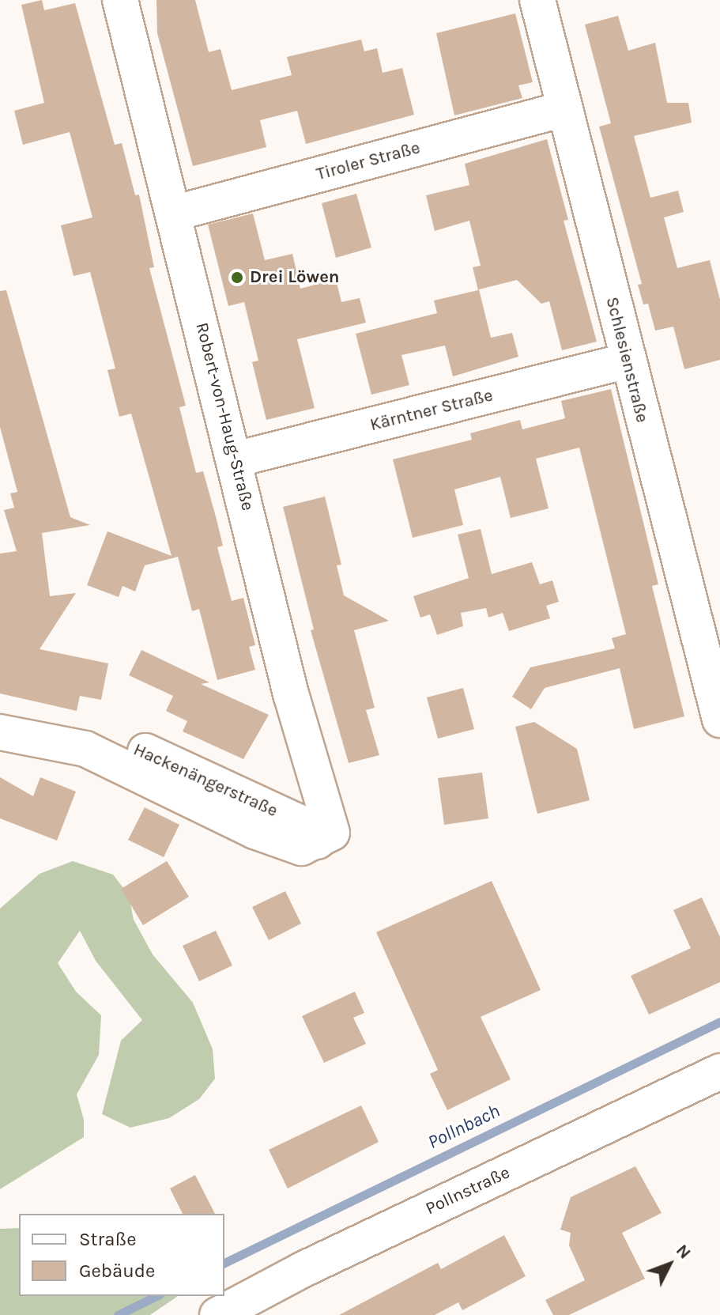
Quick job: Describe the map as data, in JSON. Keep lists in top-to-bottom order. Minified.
{"streets":{"street":["Tiroler Straße","Schlesienstraße","Kärntner Straße","Robert-von-Haug-Straße","Hackenängerstraße","Pollnstraße"]},"crossings":[["Tiroler Straße","Schlesienstraße"],["Tiroler Straße","Robert-von-Haug-Straße"],["Schlesienstraße","Kärntner Straße"],["Kärntner Straße","Robert-von-Haug-Straße"],["Robert-von-Haug-Straße","Hackenängerstraße"]],"water":["Pollnbach"],"places":["Drei Löwen"],"legend":["Straße","Gebäude"],"north":"top right"}
